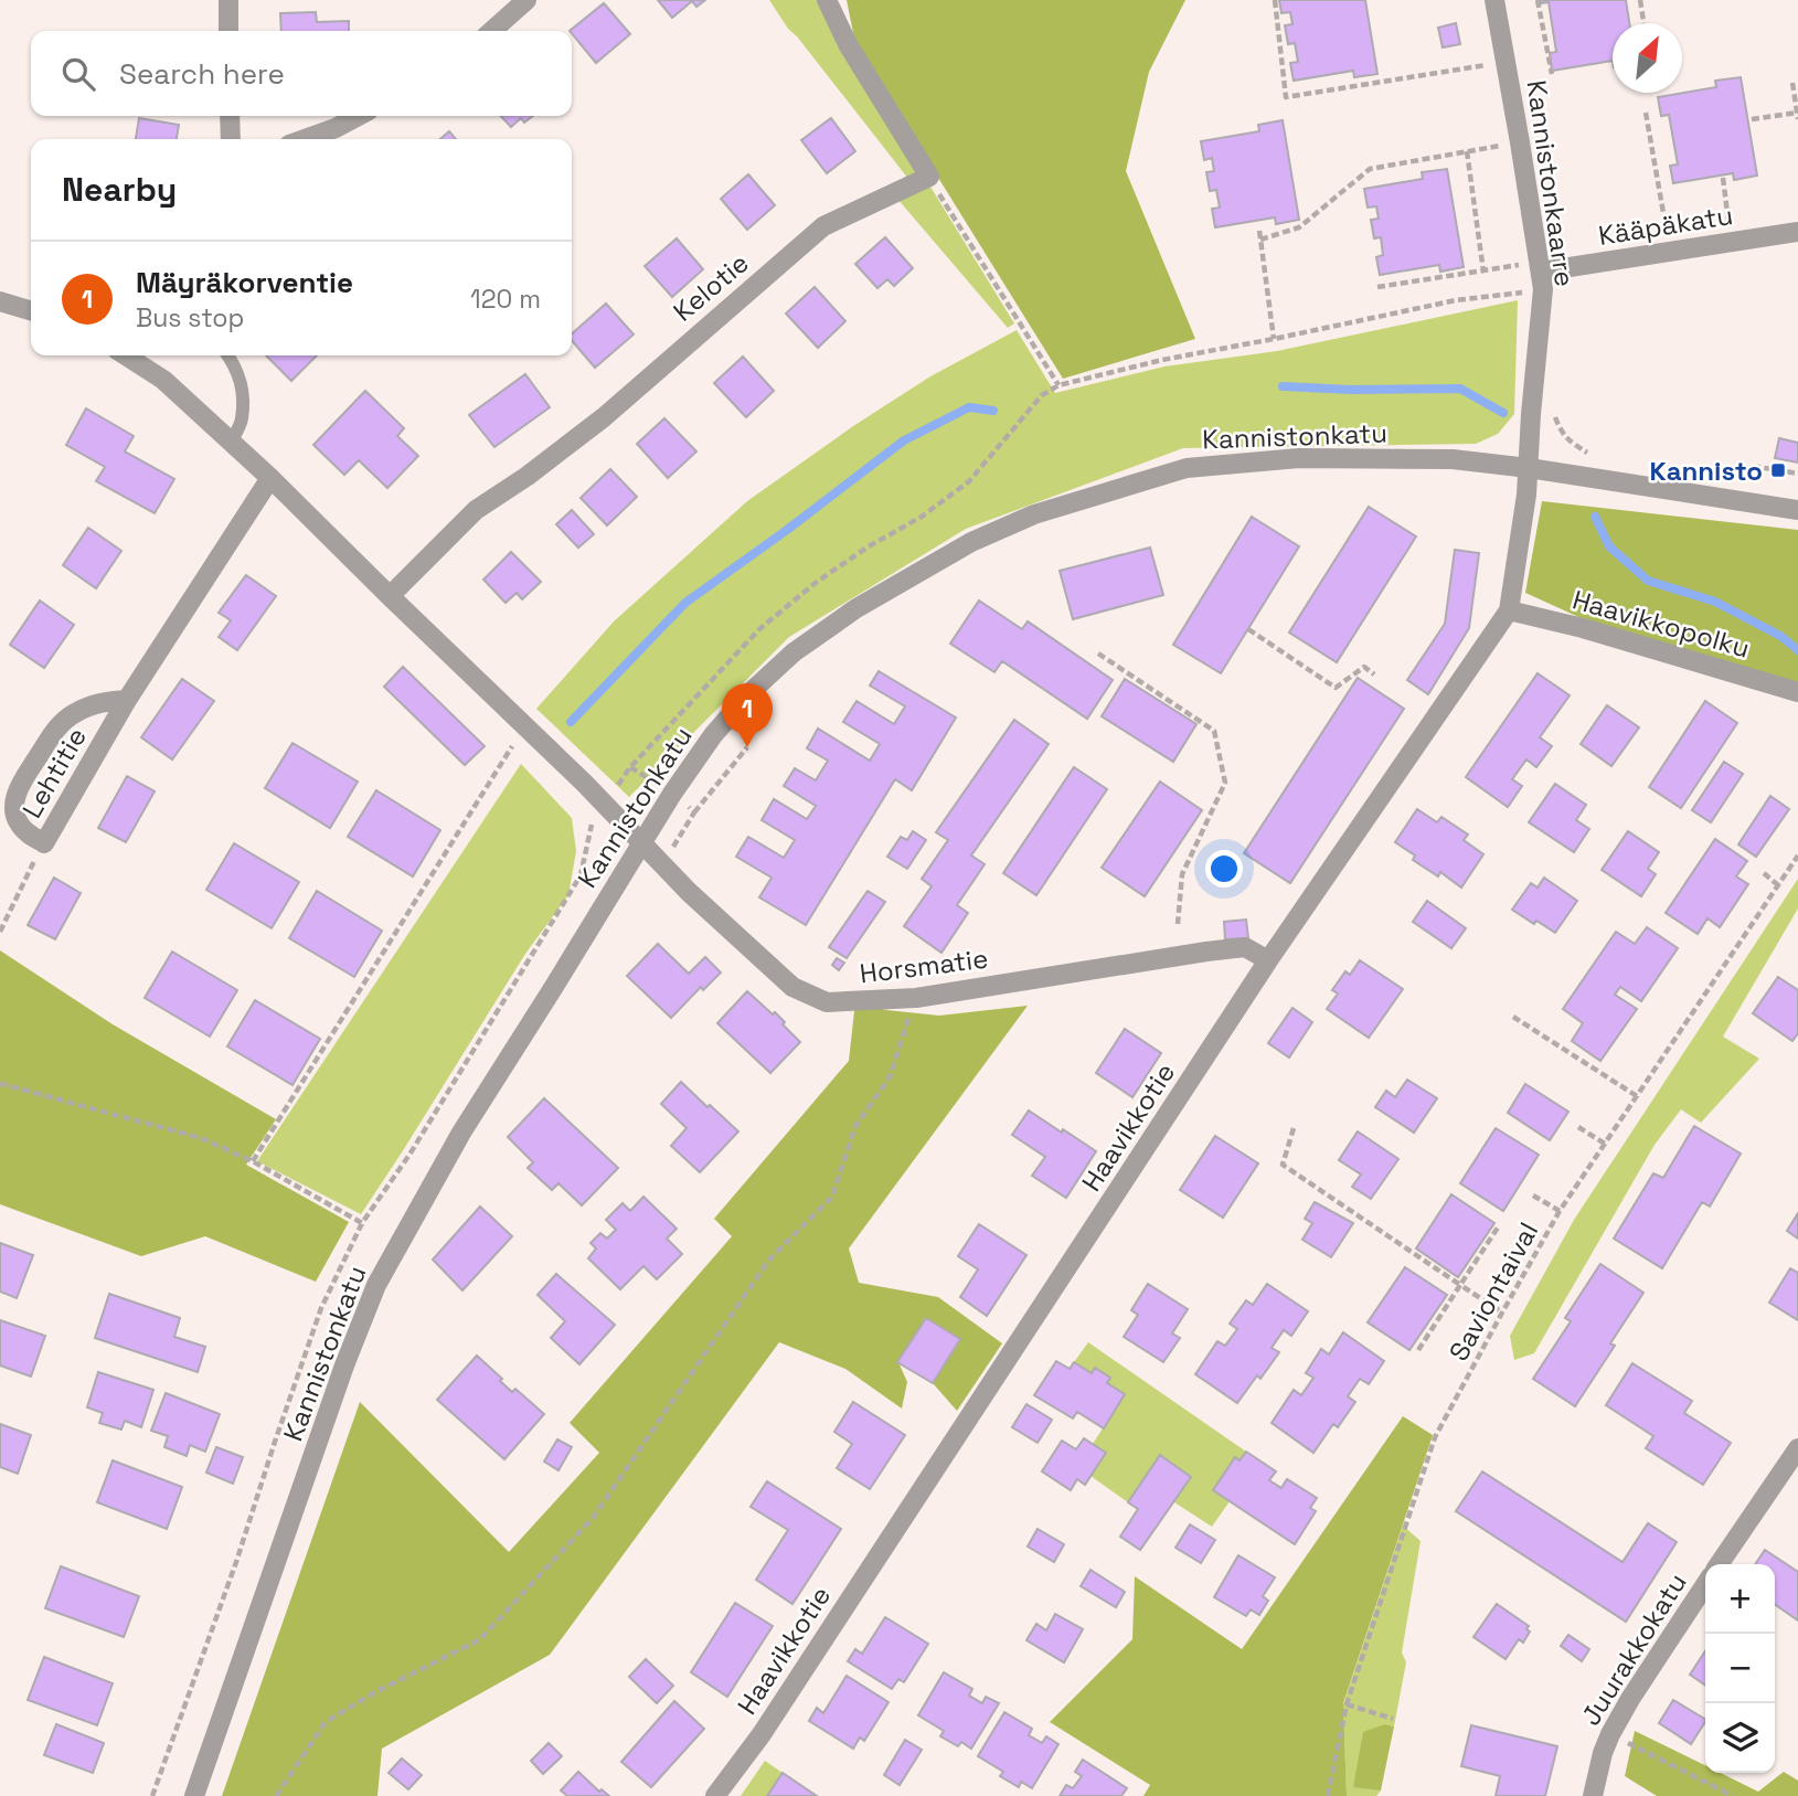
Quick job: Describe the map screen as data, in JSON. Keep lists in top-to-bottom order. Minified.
{"streets":{"street":["Kannistonkaarre","Kääpäkatu","Kelotie","Kannistonkatu","Haavikkopolku","Lehtitie","Horsmatie","Haavikkotie","Juurakkokatu"],"path":["Saviontaival"]},"crossings":[["Kannistonkaarre","Kääpäkatu"],["Kannistonkaarre","Kannistonkatu"],["Kannistonkaarre","Haavikkotie"],["Kelotie","Horsmatie"],["Kannistonkatu","Horsmatie"],["Kannistonkatu","Haavikkotie"],["Haavikkopolku","Haavikkotie"],["Lehtitie","Horsmatie"],["Horsmatie","Haavikkotie"]],"places":{"transit":["Kannisto"]},"north":"top right","page":{"search":"Search here","heading":"Nearby","list":[{"mark":"1","name":"Mäyräkorventie","note":"Bus stop","value":"120 m"}],"pins":"1","map_buttons":["+","−"]}}
